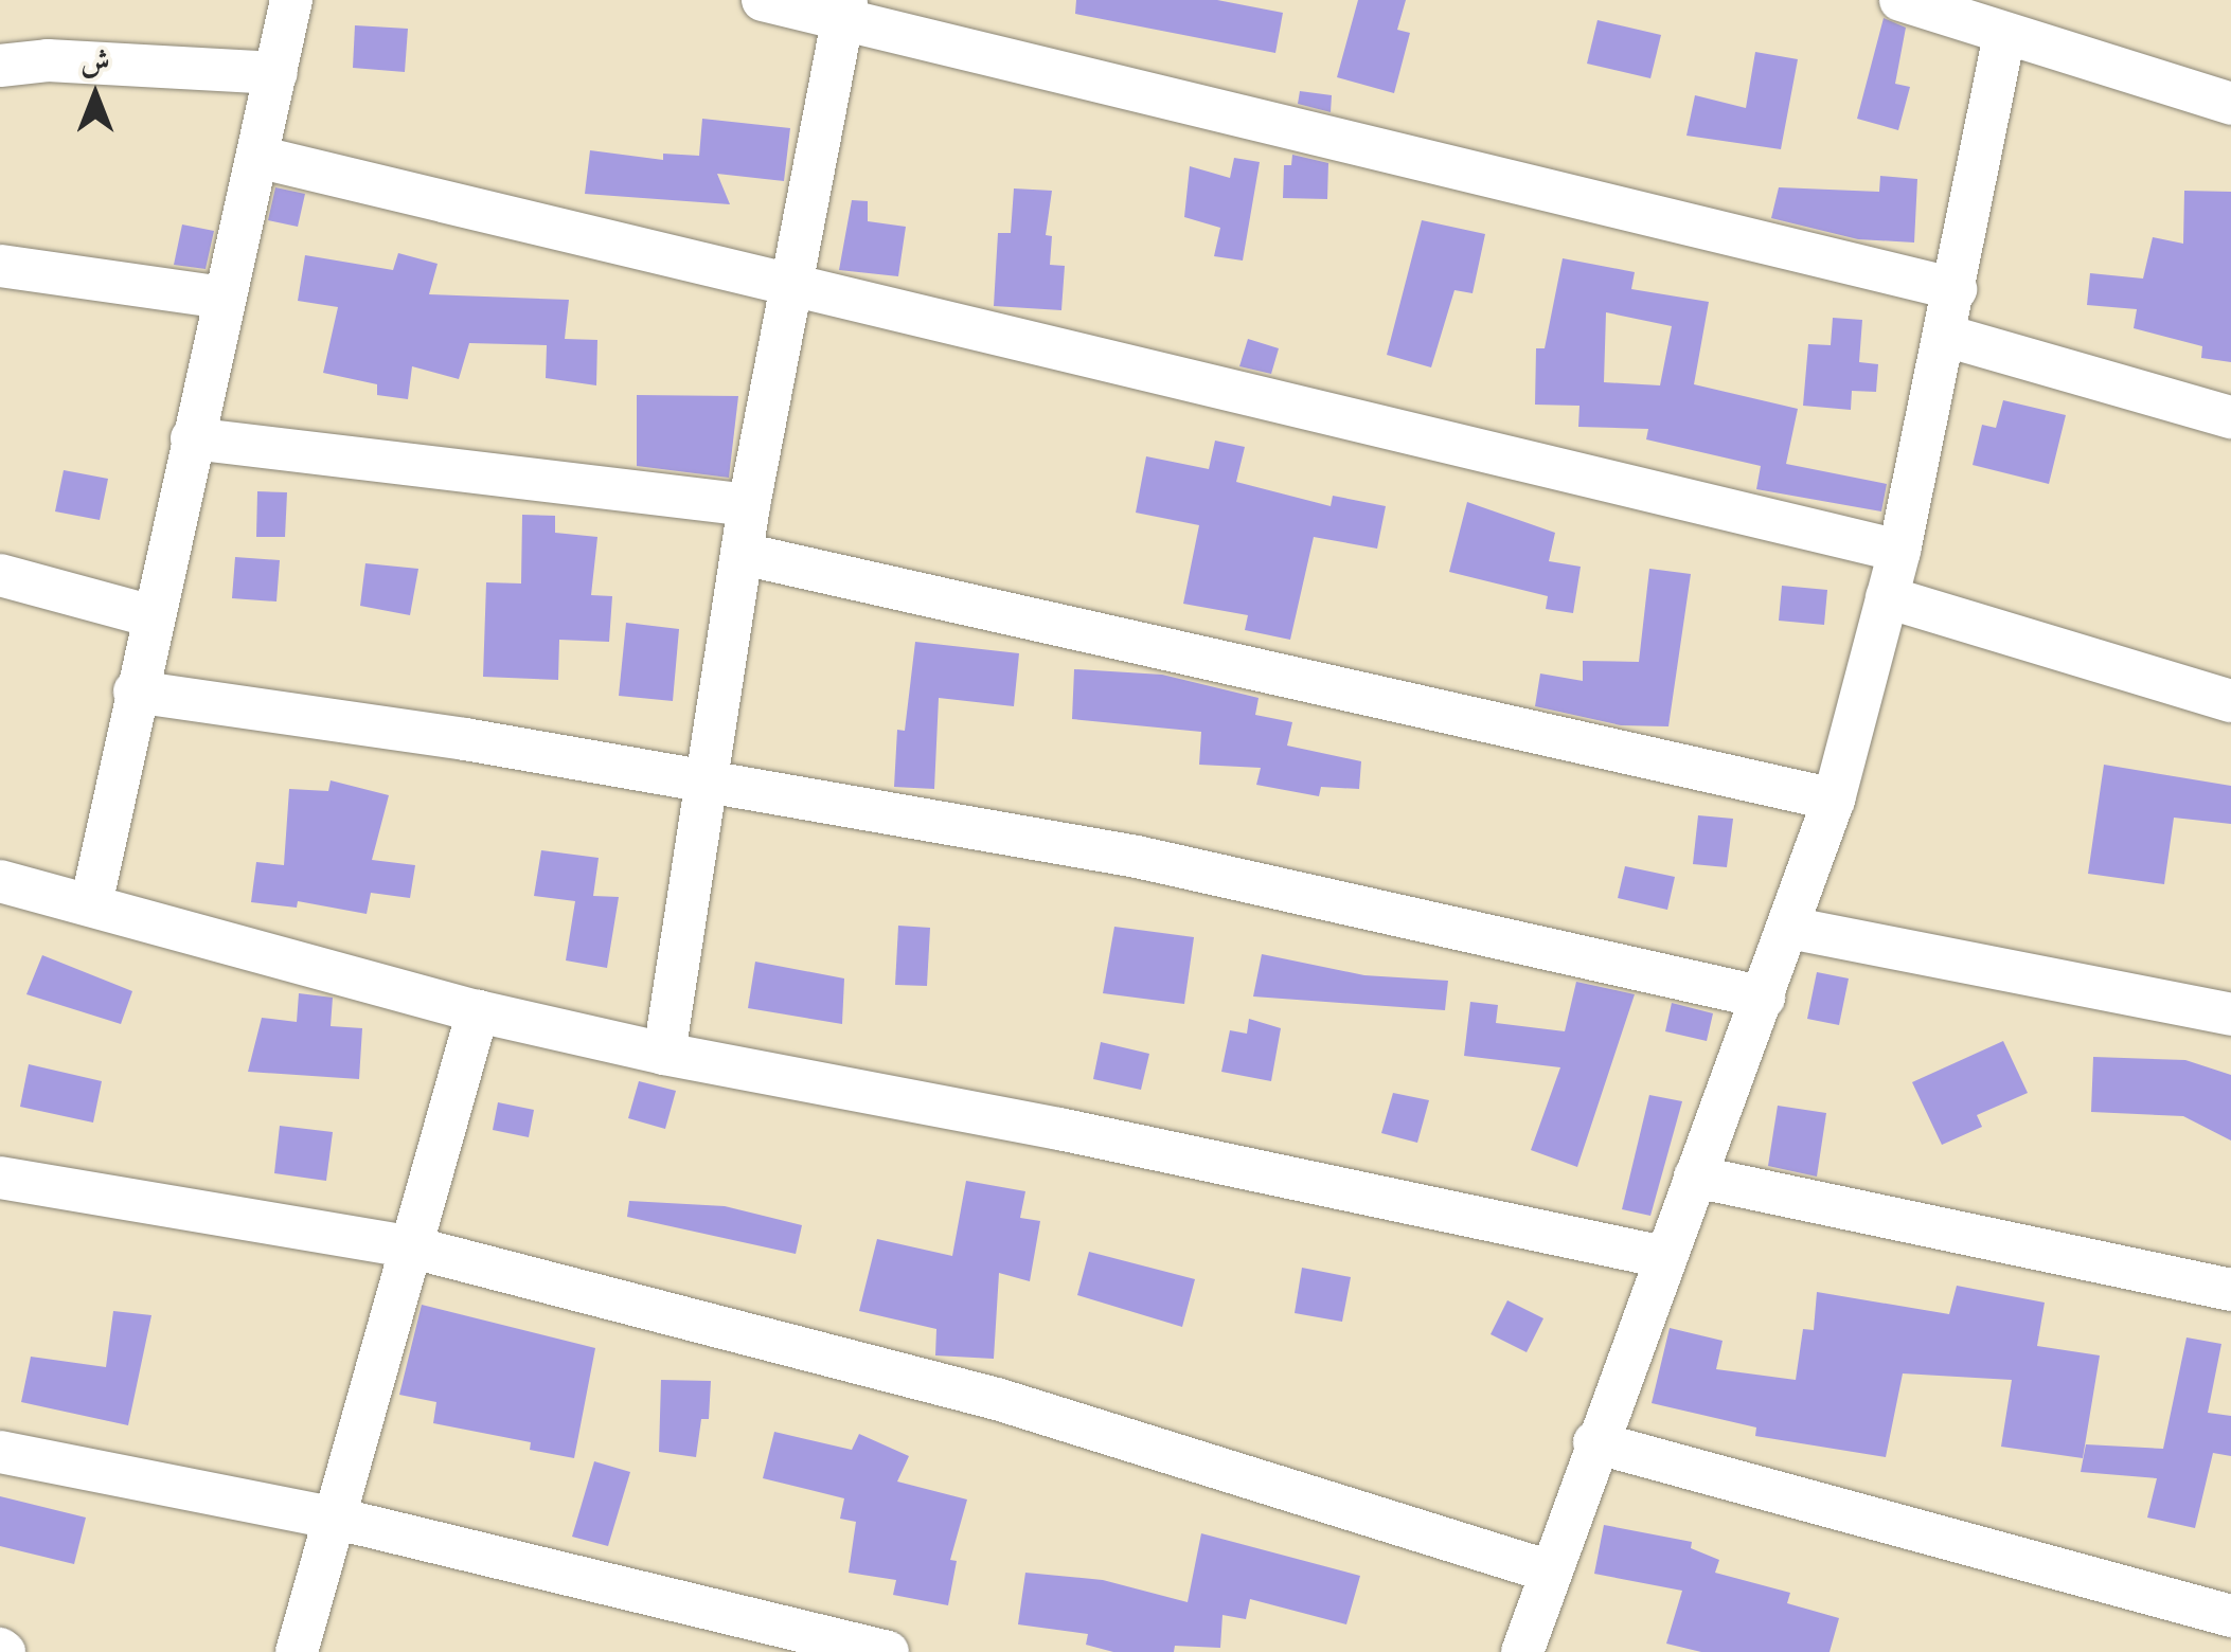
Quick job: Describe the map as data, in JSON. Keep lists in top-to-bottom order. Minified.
{"north":"top"}
